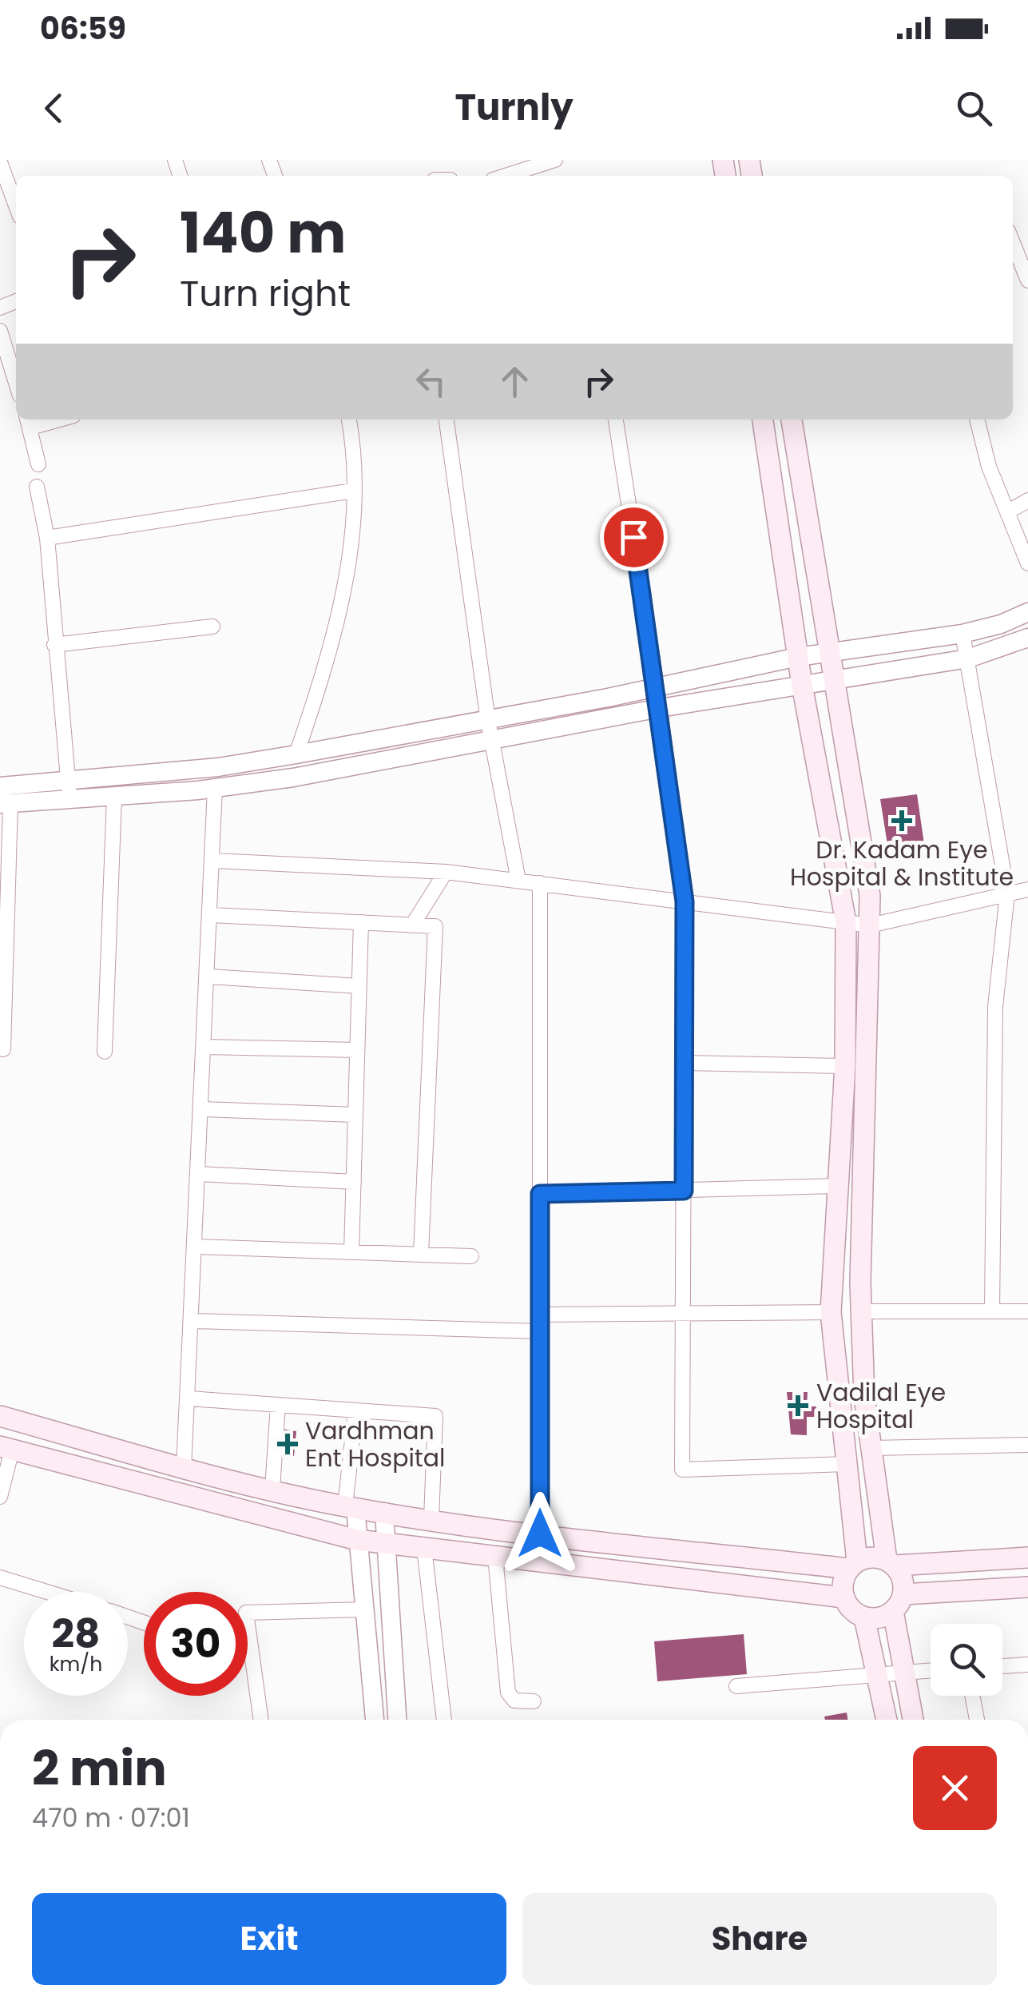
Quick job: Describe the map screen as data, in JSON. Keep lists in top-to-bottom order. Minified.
{"places":{"health":["Dr. Kadam Eye Hospital & Institute","Vadilal Eye Hospital","Vardhman Ent Hospital"]},"page":{"status":"06:59","header":"Turnly","turn":["140 m","Turn right"],"speed":"28 km/h","limit":"30","heading":["2 min","470 m · 07:01"],"buttons":["Exit","Share"]}}
